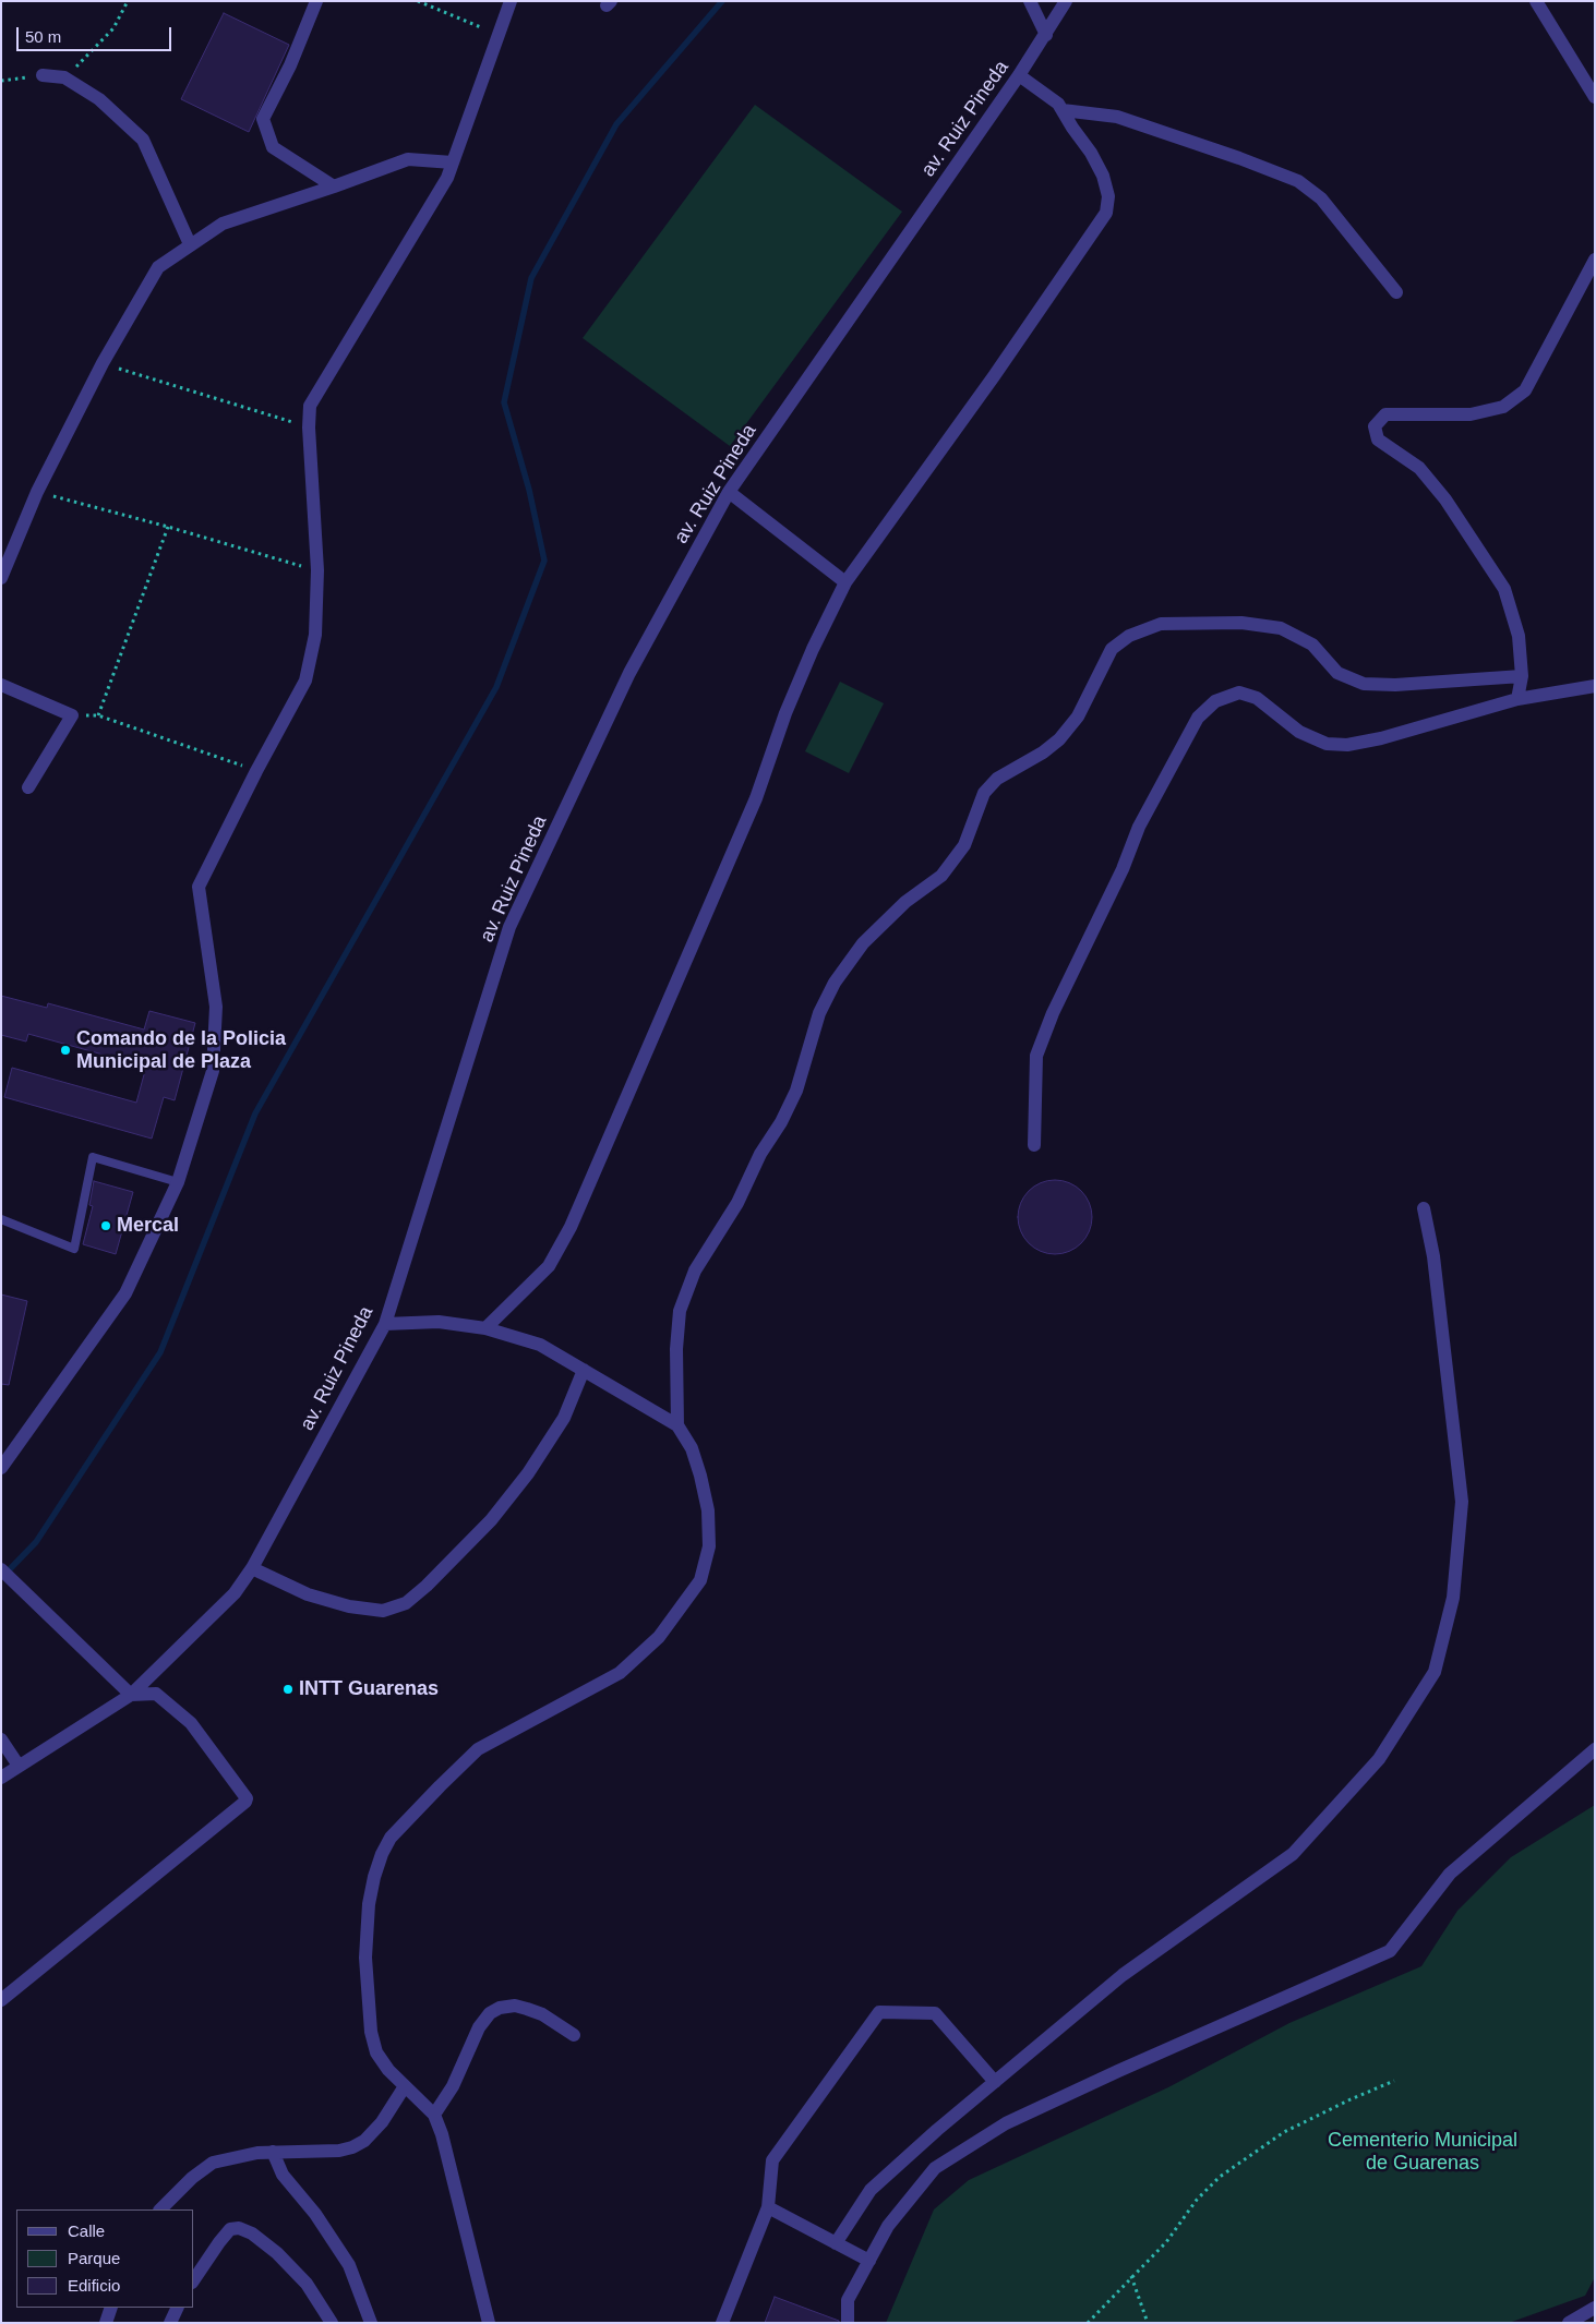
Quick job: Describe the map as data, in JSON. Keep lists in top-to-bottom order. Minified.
{"streets":{"street":["av. Ruiz Pineda"]},"parks":["Cementerio Municipal de Guarenas"],"places":["Comando de la Policia Municipal de Plaza","Mercal","INTT Guarenas"],"legend":["Calle","Parque","Edificio"],"scale_bar":"50 m"}
